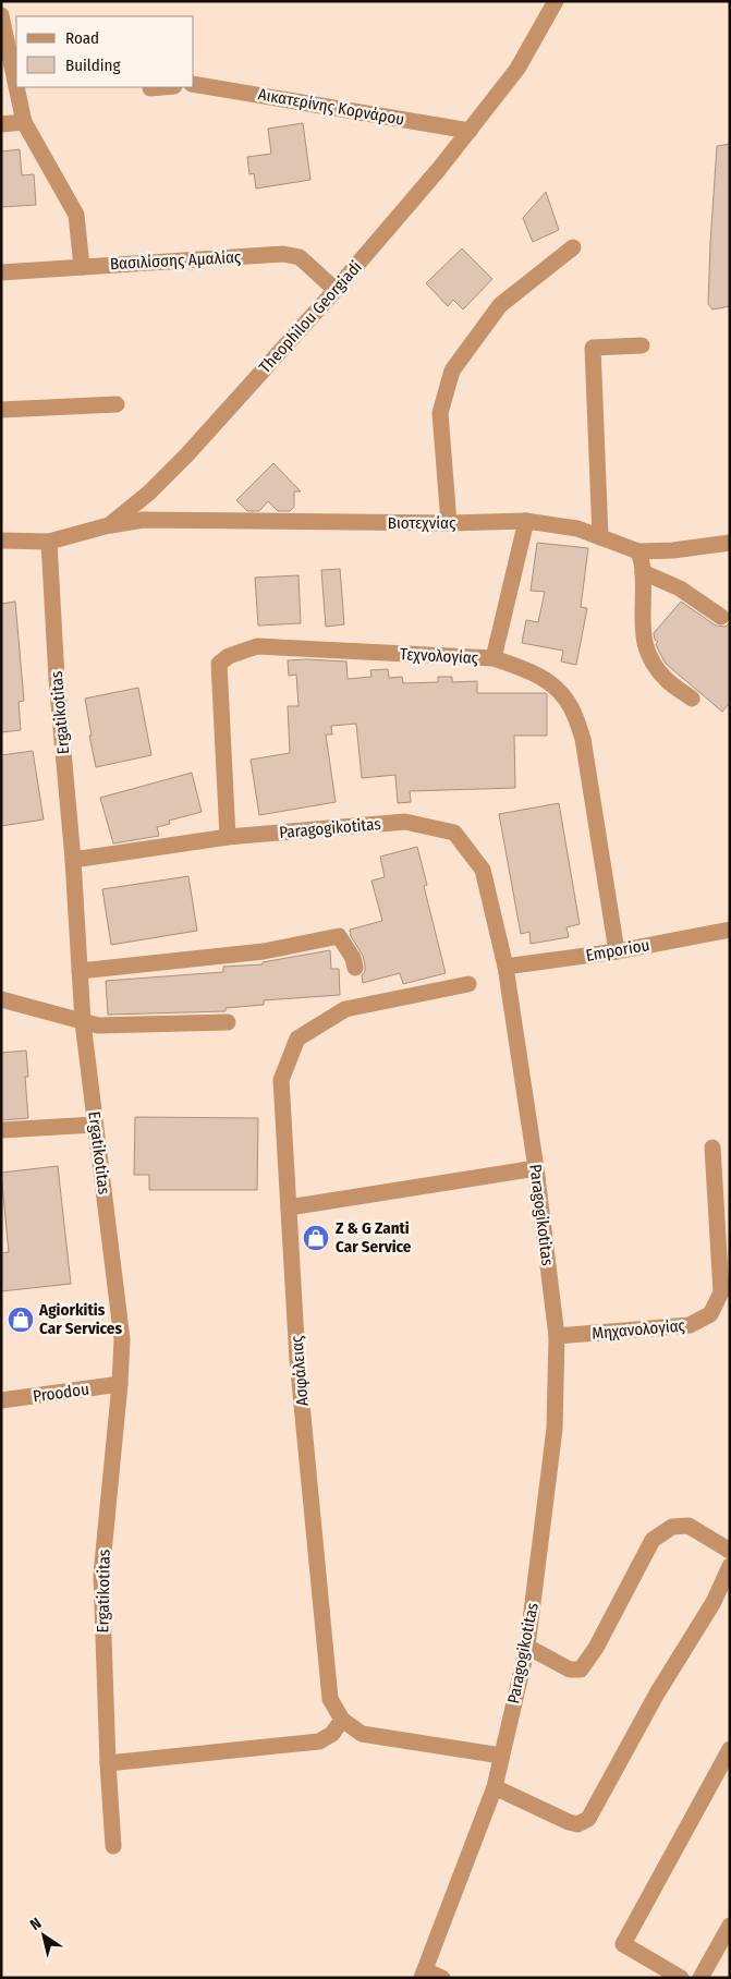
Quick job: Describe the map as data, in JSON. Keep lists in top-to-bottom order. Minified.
{"streets":{"street":["Αικατερίνης Κορνάρου","Βασιλίσσης Αμαλίας","Theophilou Georgiadi","Βιοτεχνίας","Τεχνολογίας","Ergatikotitas","Paragogikotitas","Emporiou","Μηχανολογίας","Ασφάλειας","Proodou"]},"crossings":[["Αικατερίνης Κορνάρου","Theophilou Georgiadi"],["Βασιλίσσης Αμαλίας","Theophilou Georgiadi"],["Theophilou Georgiadi","Βιοτεχνίας"],["Theophilou Georgiadi","Ergatikotitas"],["Τεχνολογίας","Paragogikotitas"],["Τεχνολογίας","Emporiou"],["Ergatikotitas","Paragogikotitas"],["Ergatikotitas","Proodou"],["Paragogikotitas","Emporiou"],["Paragogikotitas","Μηχανολογίας"],["Paragogikotitas","Ασφάλειας"]],"places":{"shop":["Z & G Zanti Car Service","Agiorkitis Car Services"]},"legend":["Road","Building"],"north":"top left"}
